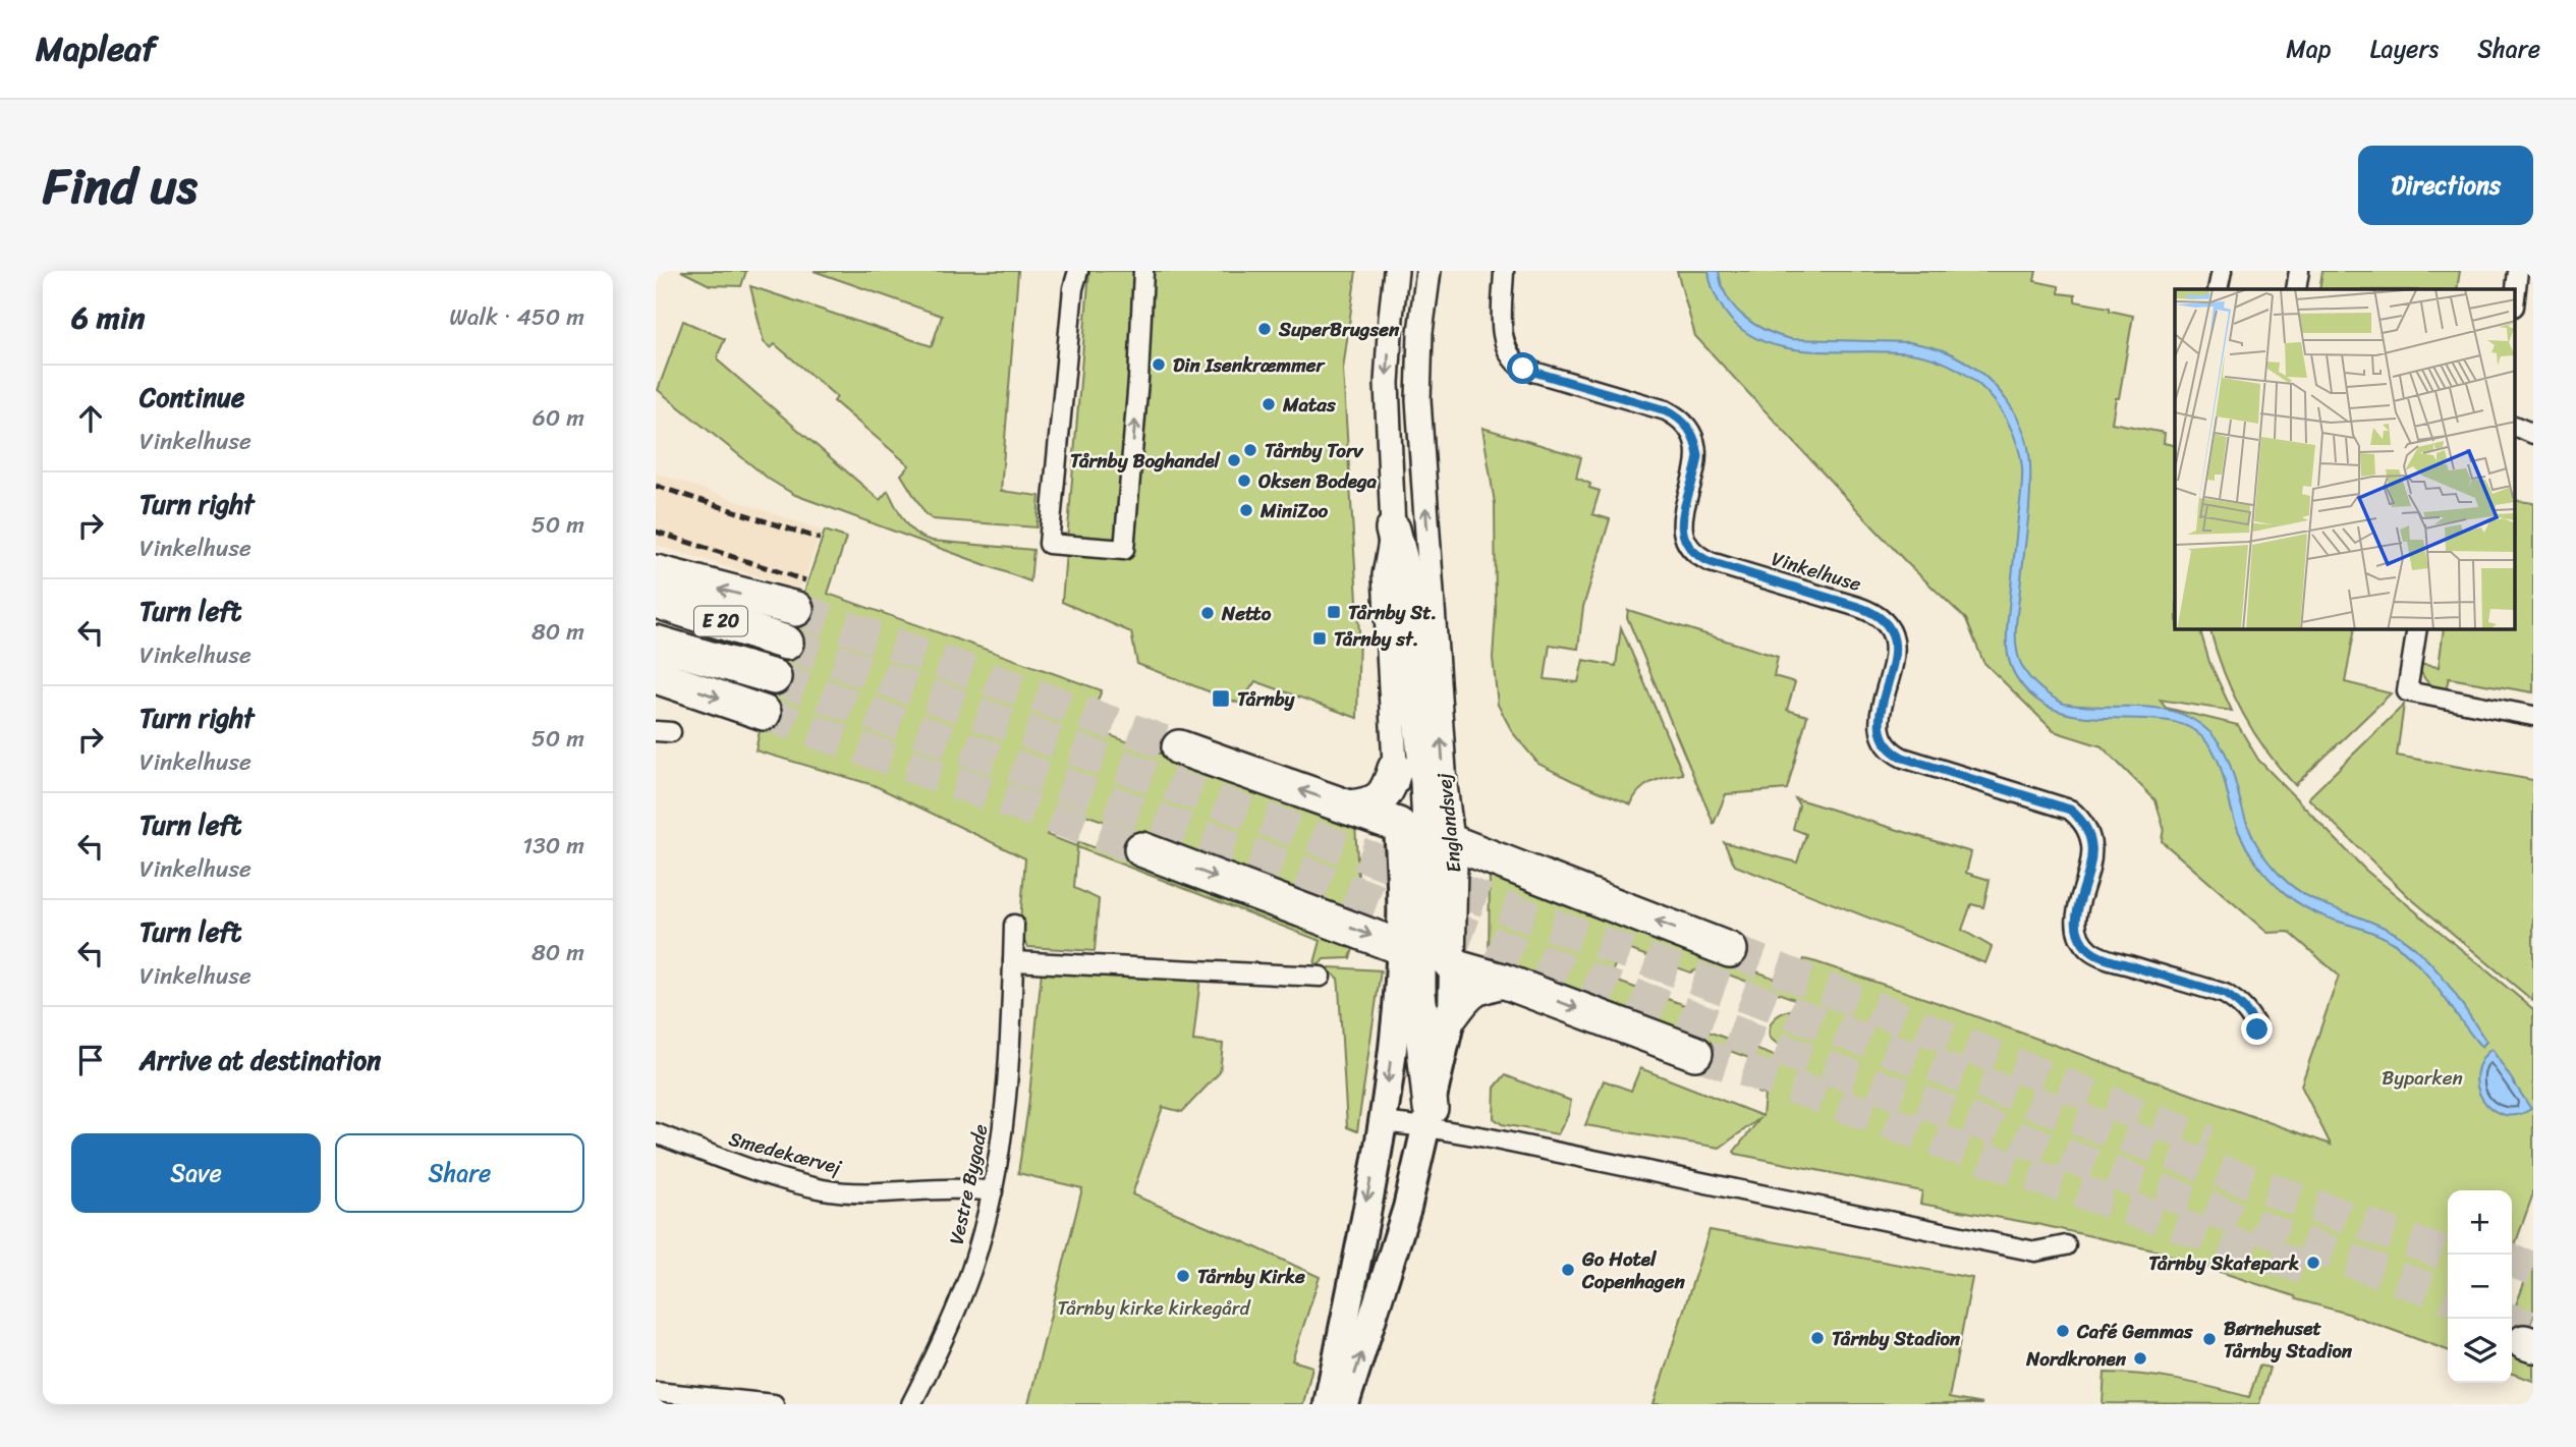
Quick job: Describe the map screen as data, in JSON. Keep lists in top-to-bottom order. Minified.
{"streets":{"highway":["E 20"],"street":["Vinkelhuse","Englandsvej","Smedekærvej","Vestre Bygade"]},"crossings":[["Smedekærvej","Vestre Bygade"]],"parks":["Byparken","Tårnby kirke kirkegård"],"places":{"other":["SuperBrugsen","Din Isenkræmmer","Matas","Tårnby Torv","Tårnby Boghandel","Oksen Bodega","MiniZoo","Netto","Tårnby Skatepark","Go Hotel Copenhagen","Tårnby Kirke","Café Gemmas","Tårnby Stadion","Børnehuset Tårnby Stadion","Nordkronen"],"transit":["Tårnby St.","Tårnby st.","Tårnby"]},"page":{"header":"Mapleaf","nav":["Map","Layers","Share"],"title":"Find us","buttons":["Directions",["Save","Share"]],"heading":["6 min","Walk · 450 m"],"list":[["Continue","Vinkelhuse","60 m"],["Turn right","Vinkelhuse","50 m"],["Turn left","Vinkelhuse","80 m"],["Turn right","Vinkelhuse","50 m"],["Turn left","Vinkelhuse","130 m"],["Turn left","Vinkelhuse","80 m"],"Arrive at destination"],"map_buttons":["+","−"]}}
